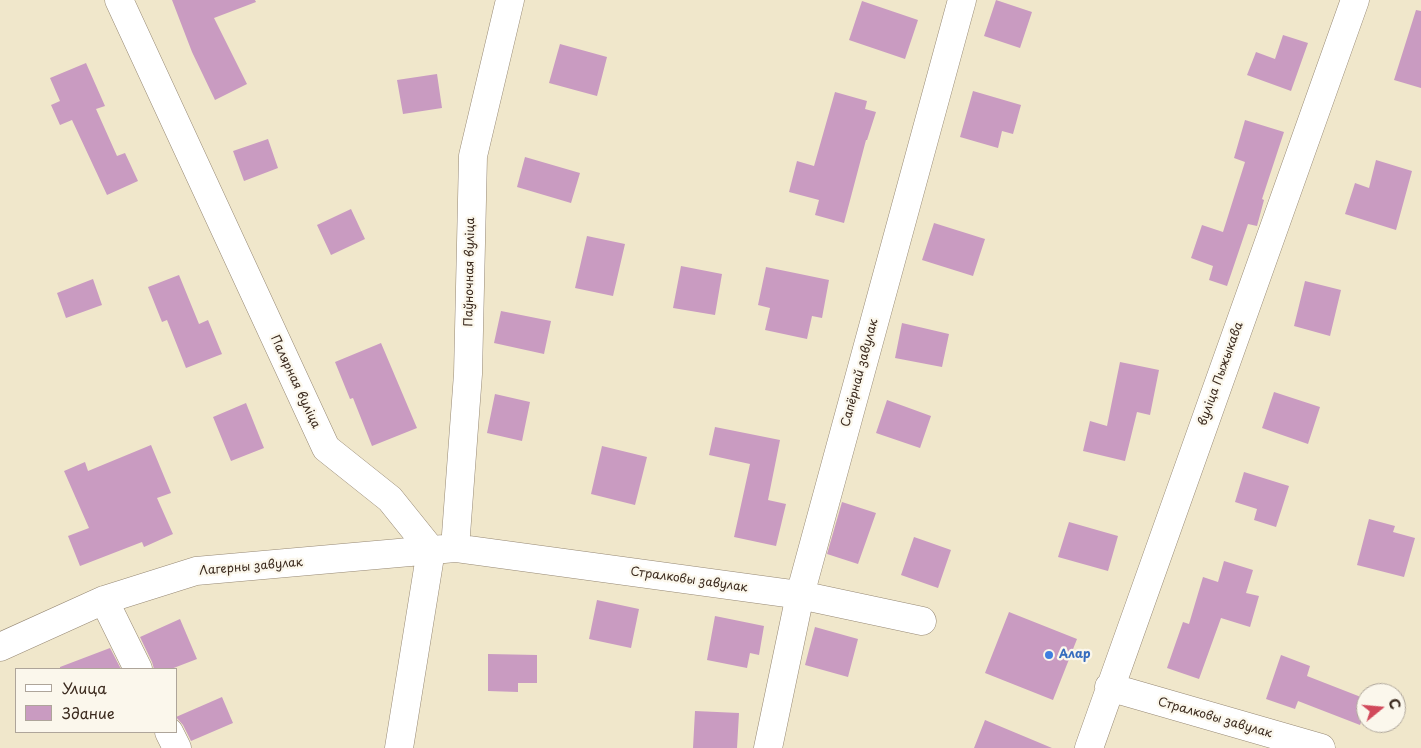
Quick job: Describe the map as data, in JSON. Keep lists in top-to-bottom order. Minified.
{"streets":{"street":["Паўночная вуліца","Сапёрнай завулак","вуліца Пыжыкава","Палярная вуліца","Лагерны завулак","Стралковы завулак"]},"crossings":[["Паўночная вуліца","Палярная вуліца"],["Паўночная вуліца","Лагерны завулак"],["Паўночная вуліца","Стралковы завулак"],["Сапёрнай завулак","Стралковы завулак"],["вуліца Пыжыкава","Стралковы завулак"],["Палярная вуліца","Лагерны завулак"],["Палярная вуліца","Стралковы завулак"],["Лагерны завулак","Стралковы завулак"]],"places":["Алар"],"legend":["Улица","Здание"],"north":"right"}
